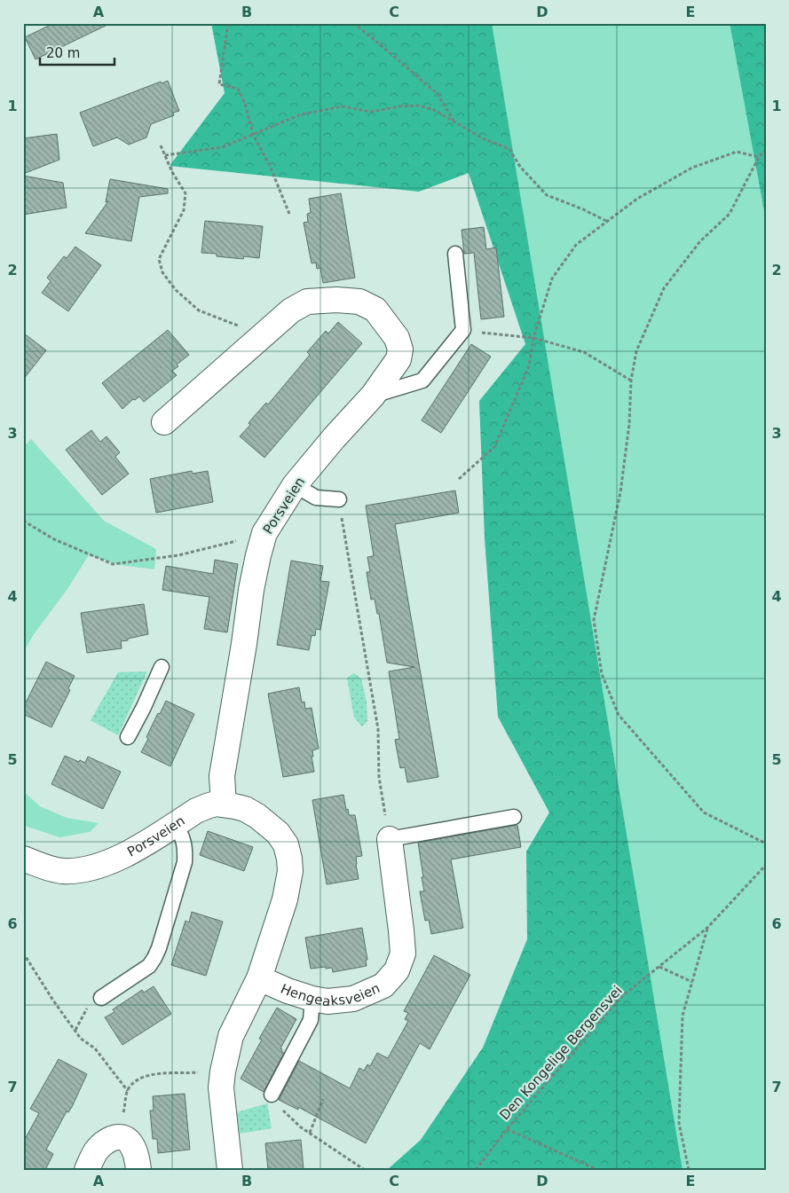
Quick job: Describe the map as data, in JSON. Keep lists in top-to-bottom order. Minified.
{"streets":{"street":["Porsveien","Hengeaksveien"],"path":["Den Kongelige Bergensvei"]},"crossings":[["Porsveien","Hengeaksveien"]],"scale_bar":"20 m","grid":{"columns":["A","B","C","D","E"],"rows":["1","2","3","4","5","6","7"]}}
